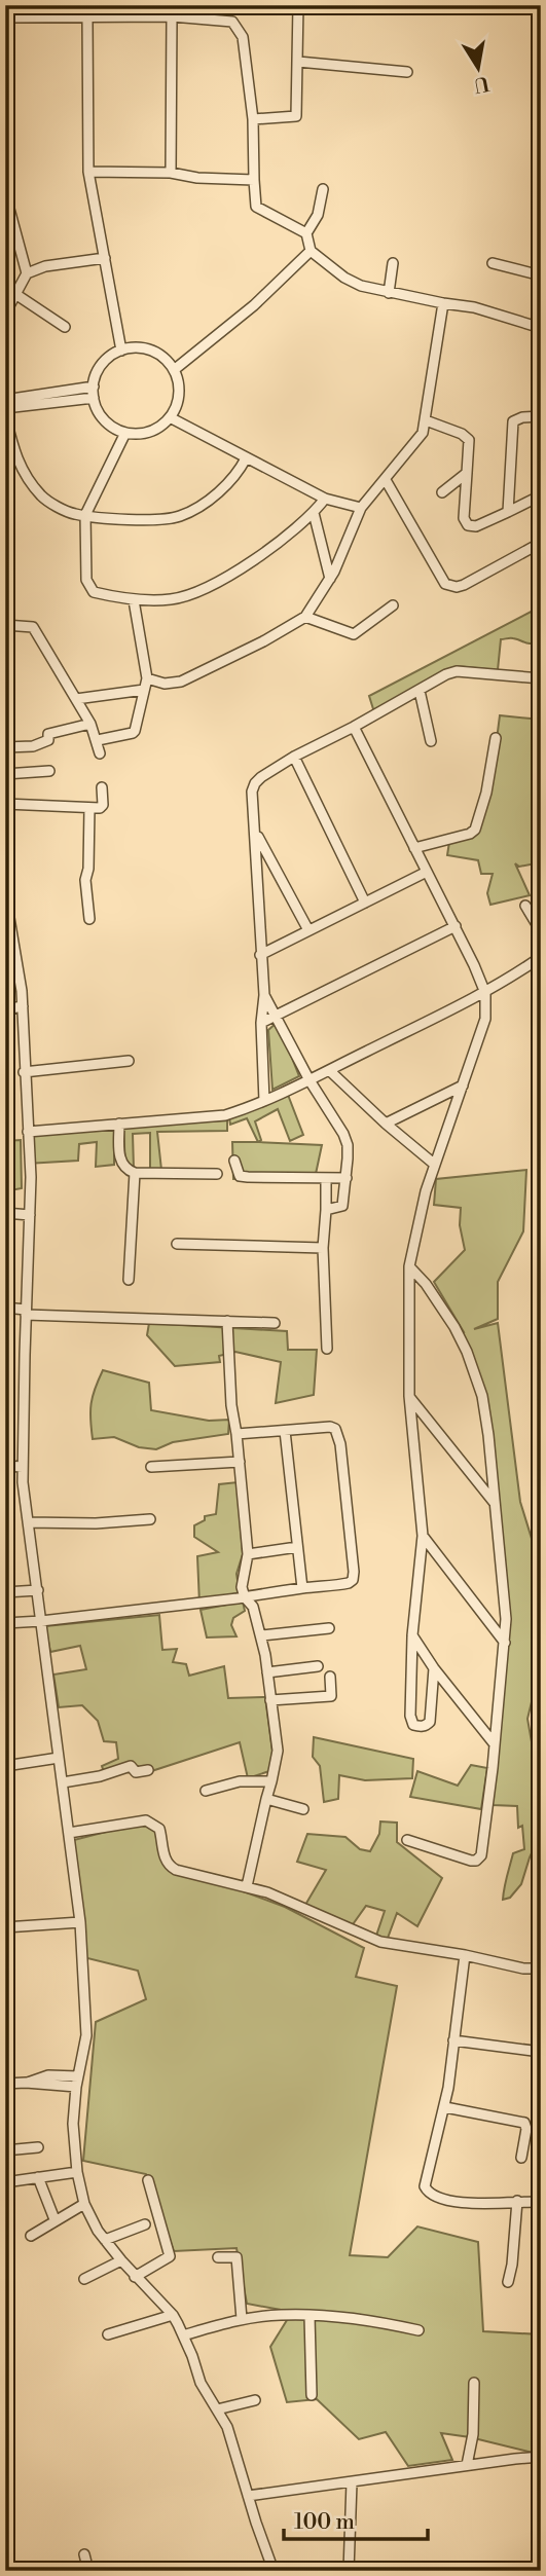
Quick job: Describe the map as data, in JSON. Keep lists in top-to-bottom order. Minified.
{"scale_bar":"100 m","north":"bottom"}
